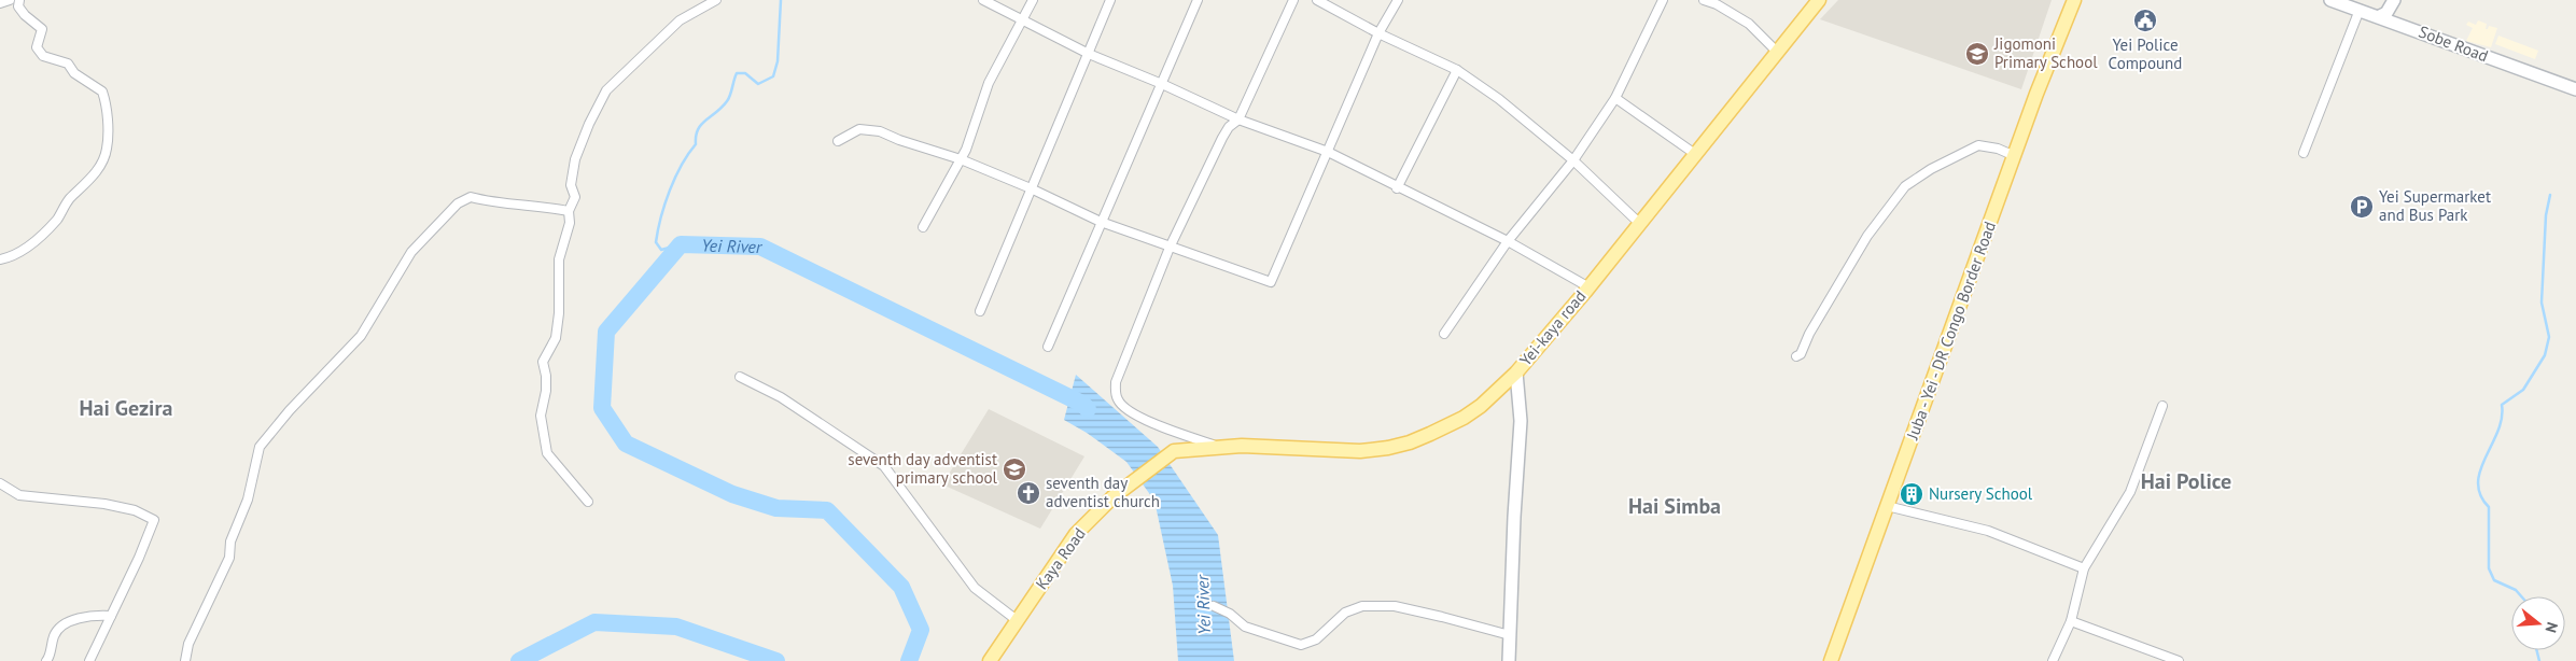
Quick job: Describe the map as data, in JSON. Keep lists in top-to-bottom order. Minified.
{"streets":{"main road":["Yei-kaya road","Juba - Yei - DR Congo Border Road","Kaya Road"],"street":["Sobe Road"]},"crossings":[["Yei-kaya road","Kaya Road"]],"districts":["Hai Gezira","Hai Police","Hai Simba"],"water":["Yei River"],"places":{"public building":["Yei Police Compound"],"school or university":["Jigomoni Primary School","seventh day adventist primary school"],"parking":["Yei Supermarket and Bus Park"],"church":["seventh day adventist church"],"building":["Nursery School"]},"north":"right"}
